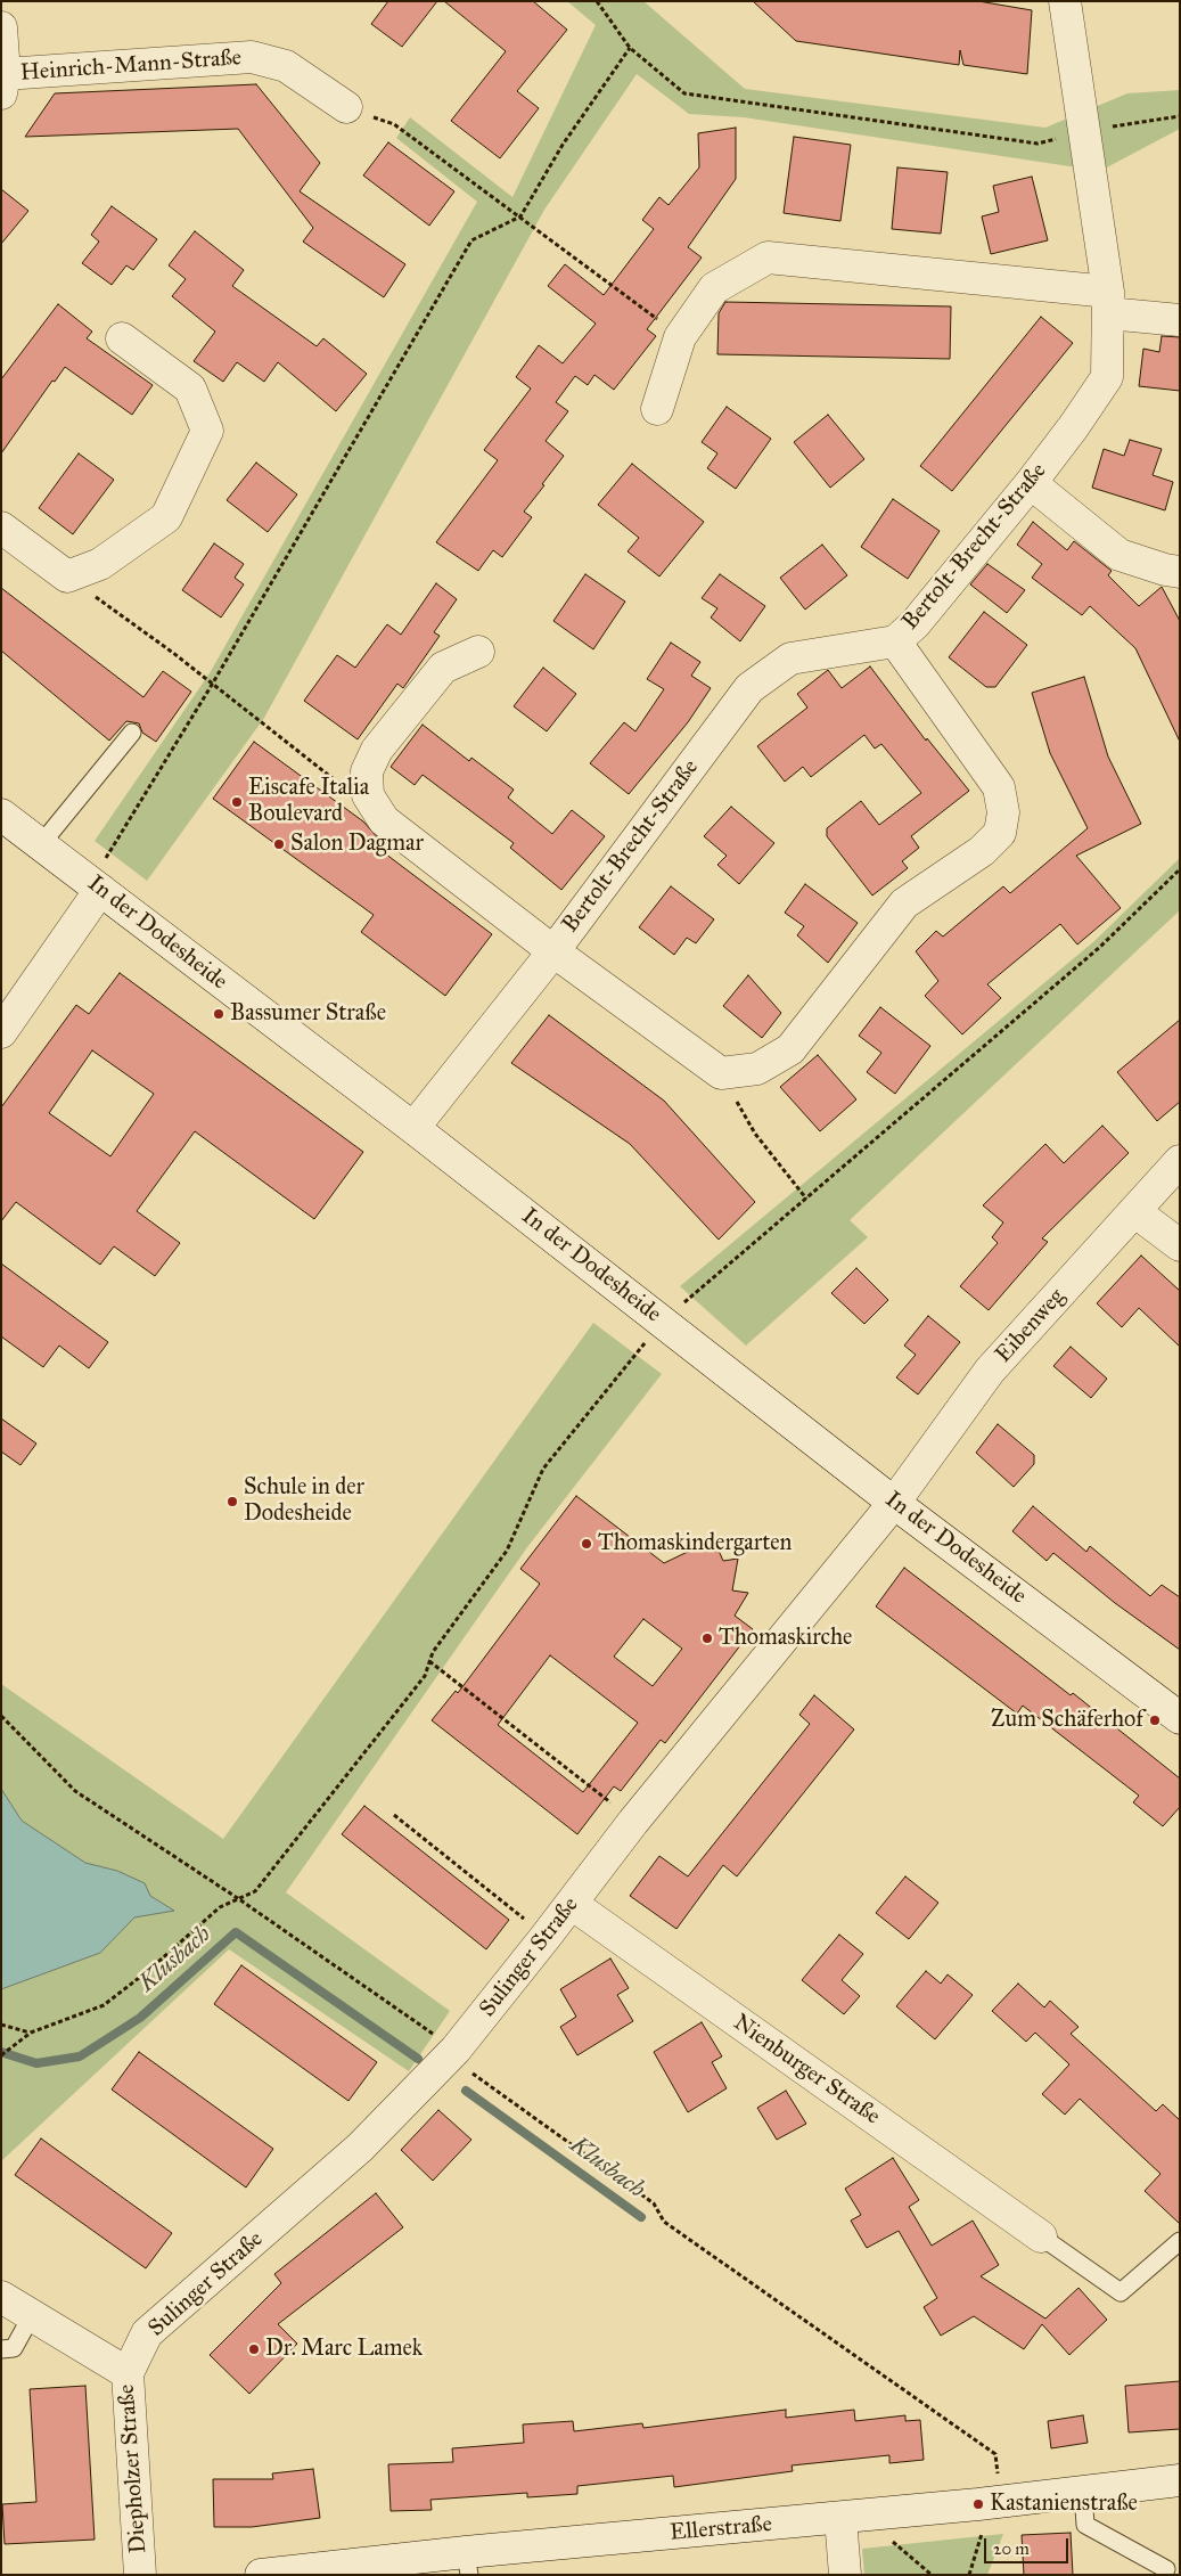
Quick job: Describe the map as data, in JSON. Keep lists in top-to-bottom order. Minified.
{"streets":{"street":["Heinrich-Mann-Straße","Bertolt-Brecht-Straße","In der Dodesheide","Eibenweg","Sulinger Straße","Nienburger Straße","Diepholzer Straße","Ellerstraße"]},"crossings":[["Bertolt-Brecht-Straße","In der Dodesheide"],["In der Dodesheide","Eibenweg"],["In der Dodesheide","Sulinger Straße"],["Eibenweg","Sulinger Straße"],["Sulinger Straße","Nienburger Straße"],["Sulinger Straße","Diepholzer Straße"]],"water":["Klusbach"],"places":["Eiscafe Italia Boulevard","Salon Dagmar","Bassumer Straße","Schule in der Dodesheide","Thomaskindergarten","Thomaskirche","Zum Schäferhof","Dr. Marc Lamek","Kastanienstraße"],"scale_bar":"20 m"}
